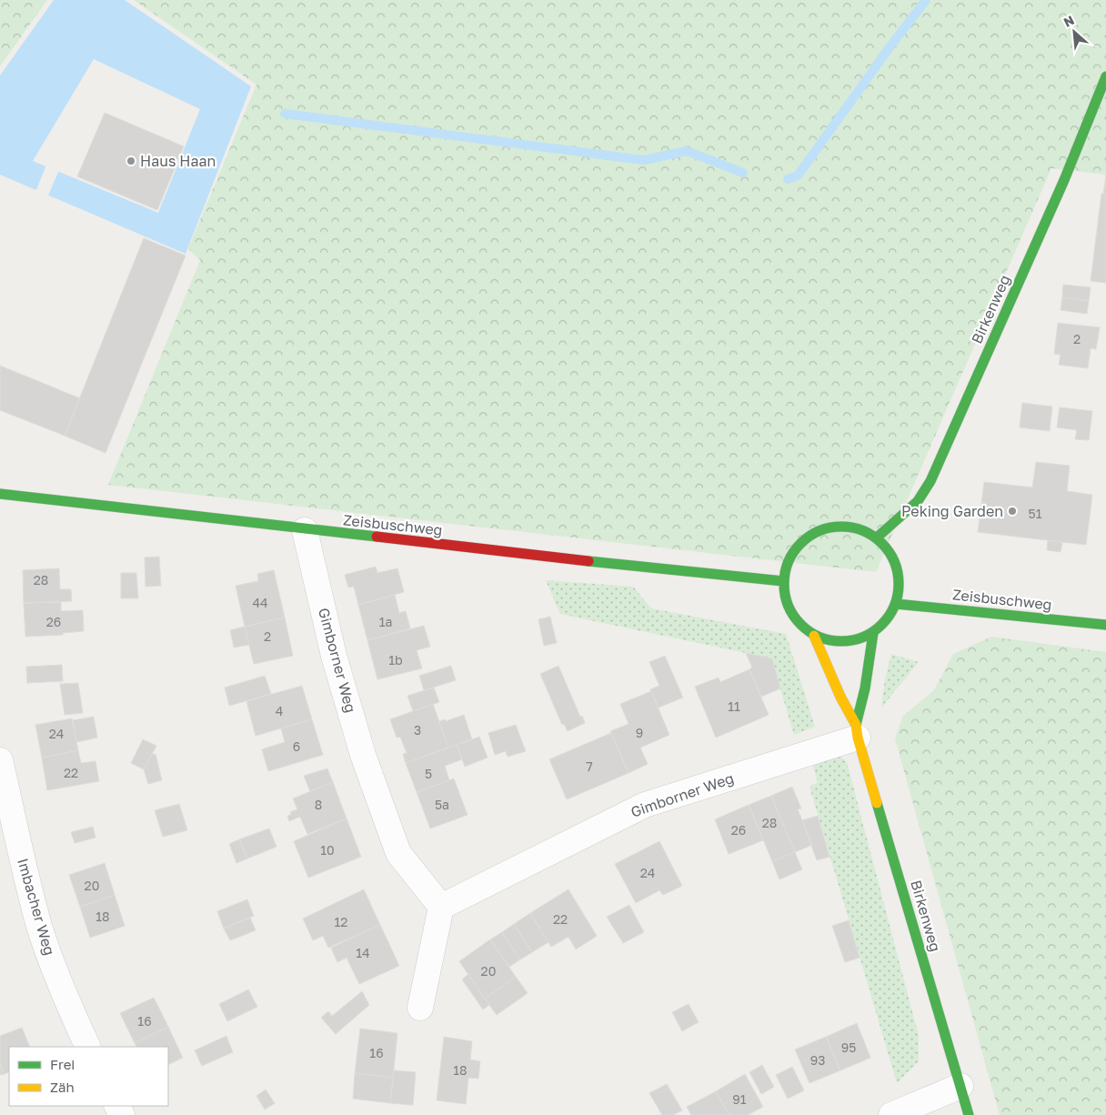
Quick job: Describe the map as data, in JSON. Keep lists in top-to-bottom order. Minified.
{"streets":{"street":["Birkenweg","Zeisbuschweg","Gimborner Weg","Imbacher Weg"]},"crossings":[["Birkenweg","Zeisbuschweg"],["Birkenweg","Gimborner Weg"],["Zeisbuschweg","Gimborner Weg"]],"places":["Haus Haan","Peking Garden"],"house_numbers":["2","51","28","44","26","1a","2","1b","11","4","3","9","24","6","7","22","5","8","5a","28","26","10","24","20","18","22","12","14","20","16","95","16","93","18","91"],"legend":["Frei","Zäh"],"north":"top left"}
